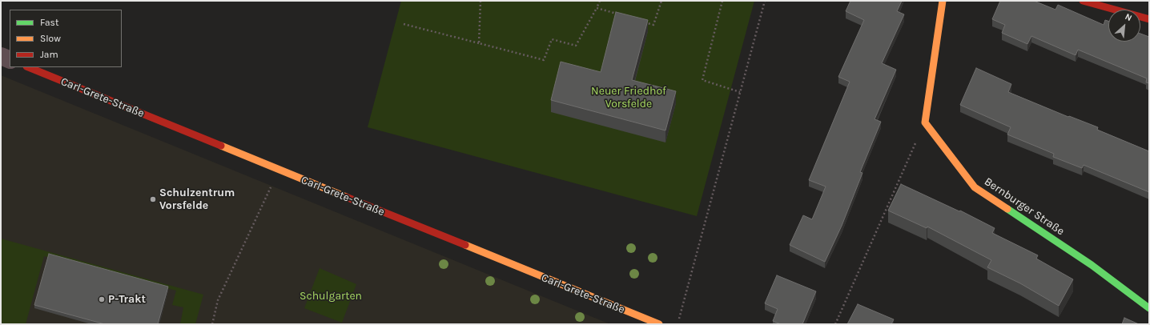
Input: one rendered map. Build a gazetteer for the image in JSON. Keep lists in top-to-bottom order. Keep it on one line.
{"streets":{"street":["Carl-Grete-Straße","Bernburger Straße"]},"parks":["Neuer Friedhof Vorsfelde","Schulgarten"],"places":["Schulzentrum Vorsfelde","P-Trakt"],"legend":["Fast","Slow","Jam"],"north":"top right"}
